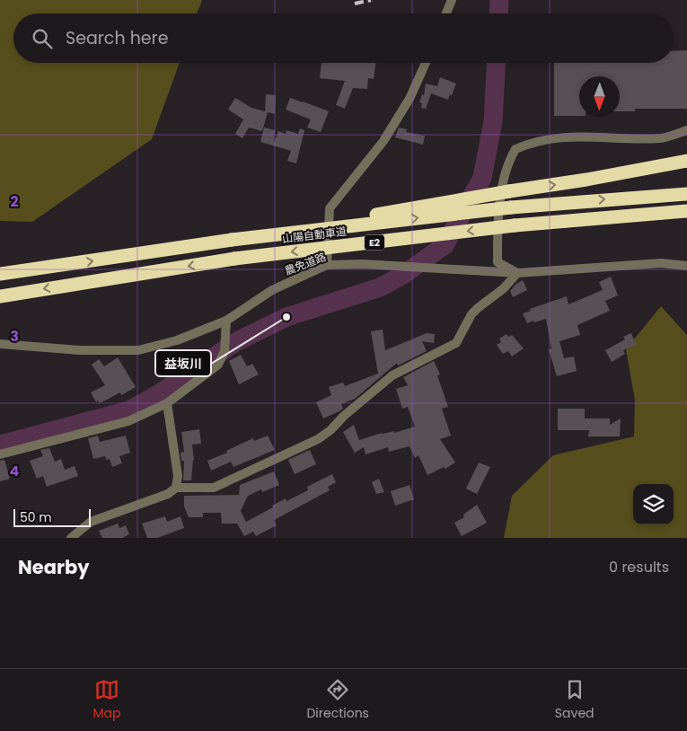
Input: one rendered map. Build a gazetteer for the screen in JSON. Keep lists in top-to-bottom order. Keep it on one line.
{"streets":{"highway":["山陽自動車道","E2"],"street":["農免道路"]},"places":["益坂川"],"scale_bar":"50 m","north":"bottom","page":{"search":"Search here","scale":"50 m","heading":["Nearby","0 results"],"nav":["Map","Directions","Saved"]},"grid":{"rows":["2","3","4"]}}
